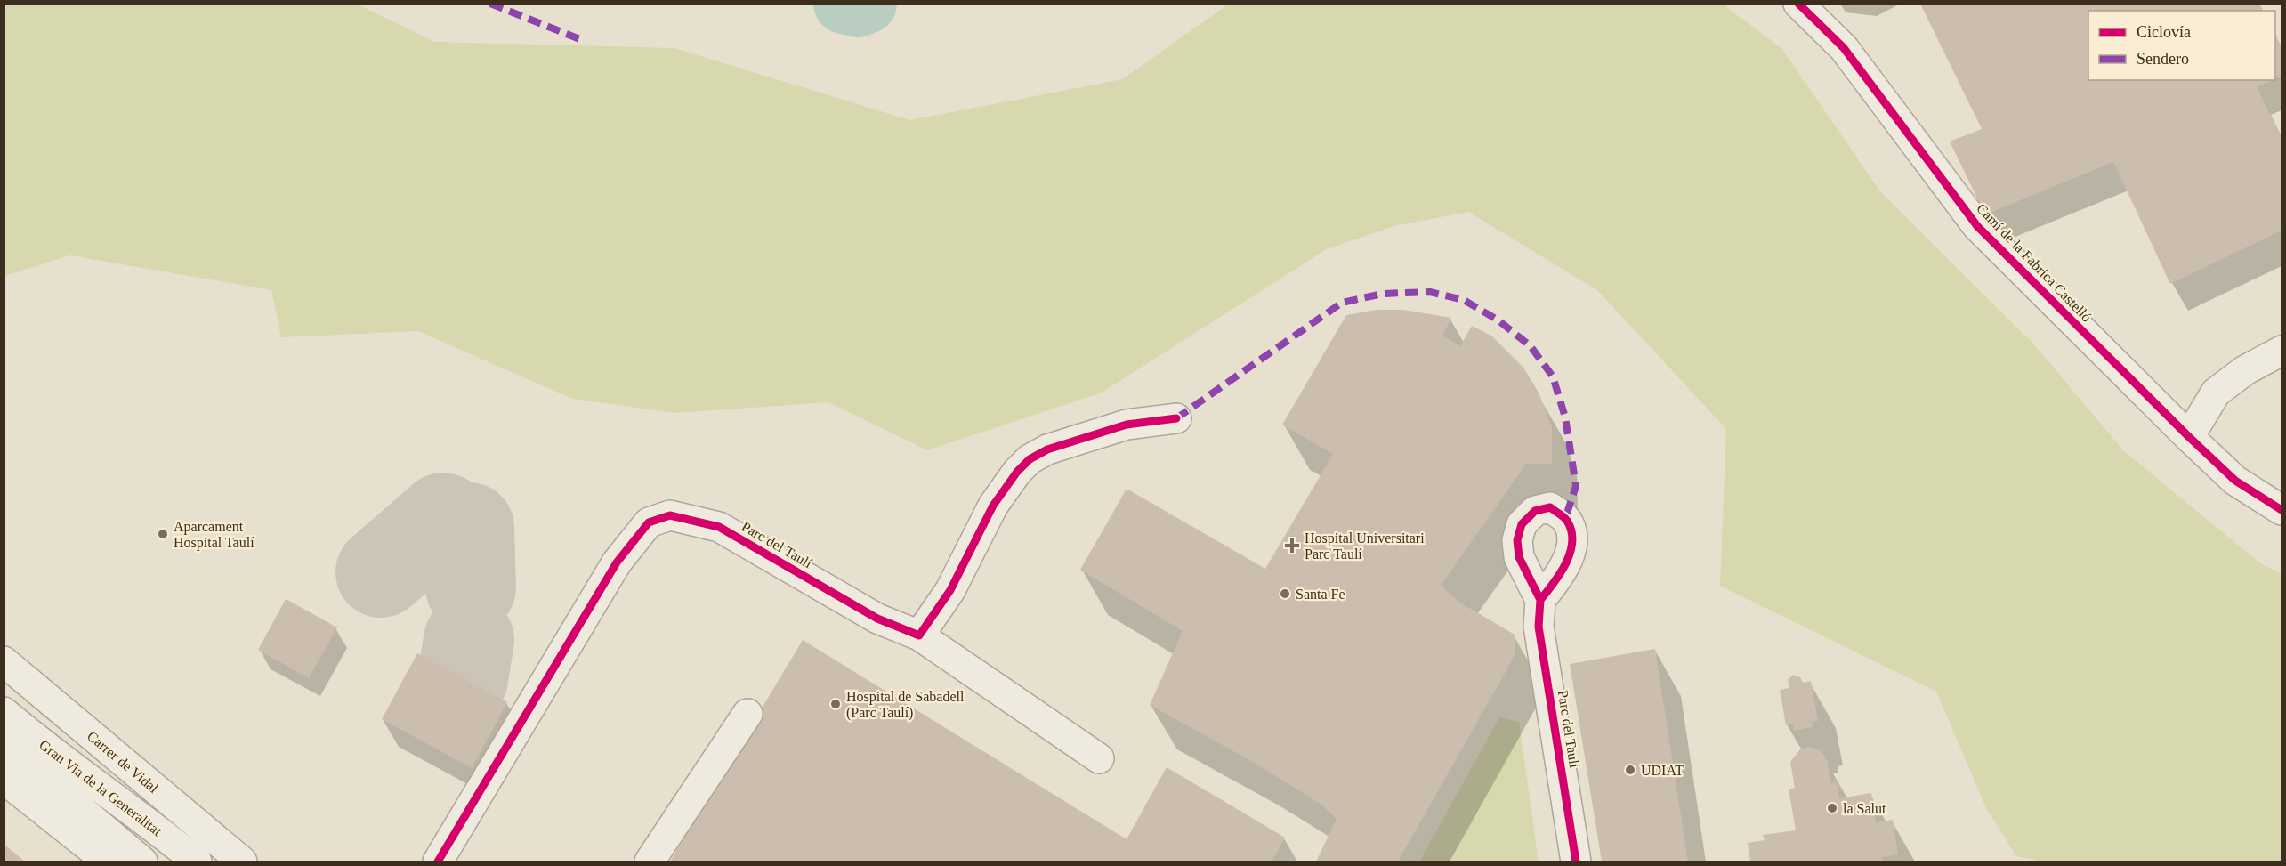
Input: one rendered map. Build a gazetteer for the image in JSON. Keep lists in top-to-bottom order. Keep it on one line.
{"streets":{"street":["Camí de la Fabrica Castelló","Parc del Taulí","Carrer de Vidal","Gran Via de la Generalitat"]},"places":{"other":["Aparcament Hospital Taulí","Santa Fe","Hospital de Sabadell (Parc Taulí)","UDIAT","la Salut"],"health":["Hospital Universitari Parc Taulí"]},"legend":["Ciclovía","Sendero"]}
